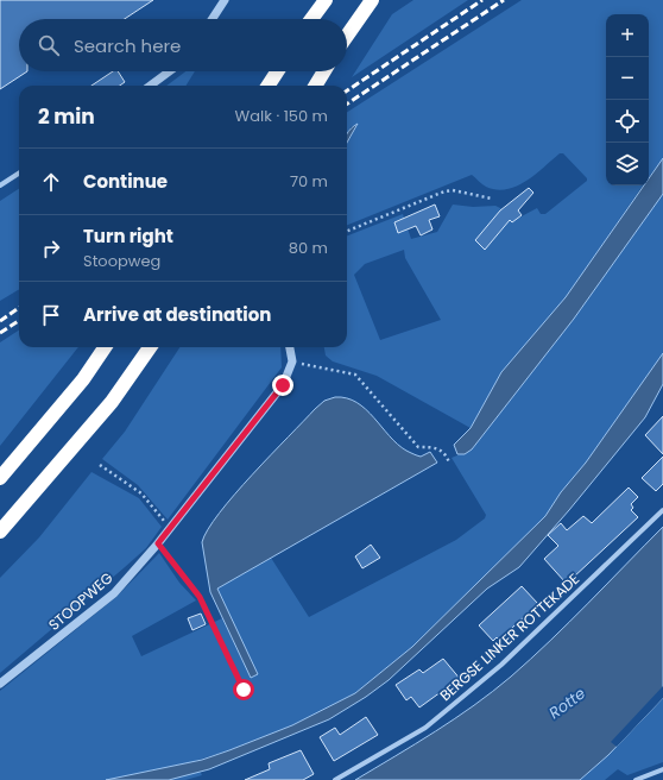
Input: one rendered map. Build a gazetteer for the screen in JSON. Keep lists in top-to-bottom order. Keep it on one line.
{"streets":{"street":["STOOPWEG","BERGSE LINKER ROTTEKADE"]},"water":["Rotte"],"page":{"map_buttons":["+","−"],"search":"Search here","heading":["2 min","Walk · 150 m"],"list":[["Continue","70 m"],["Turn right","Stoopweg","80 m"],"Arrive at destination"]}}
